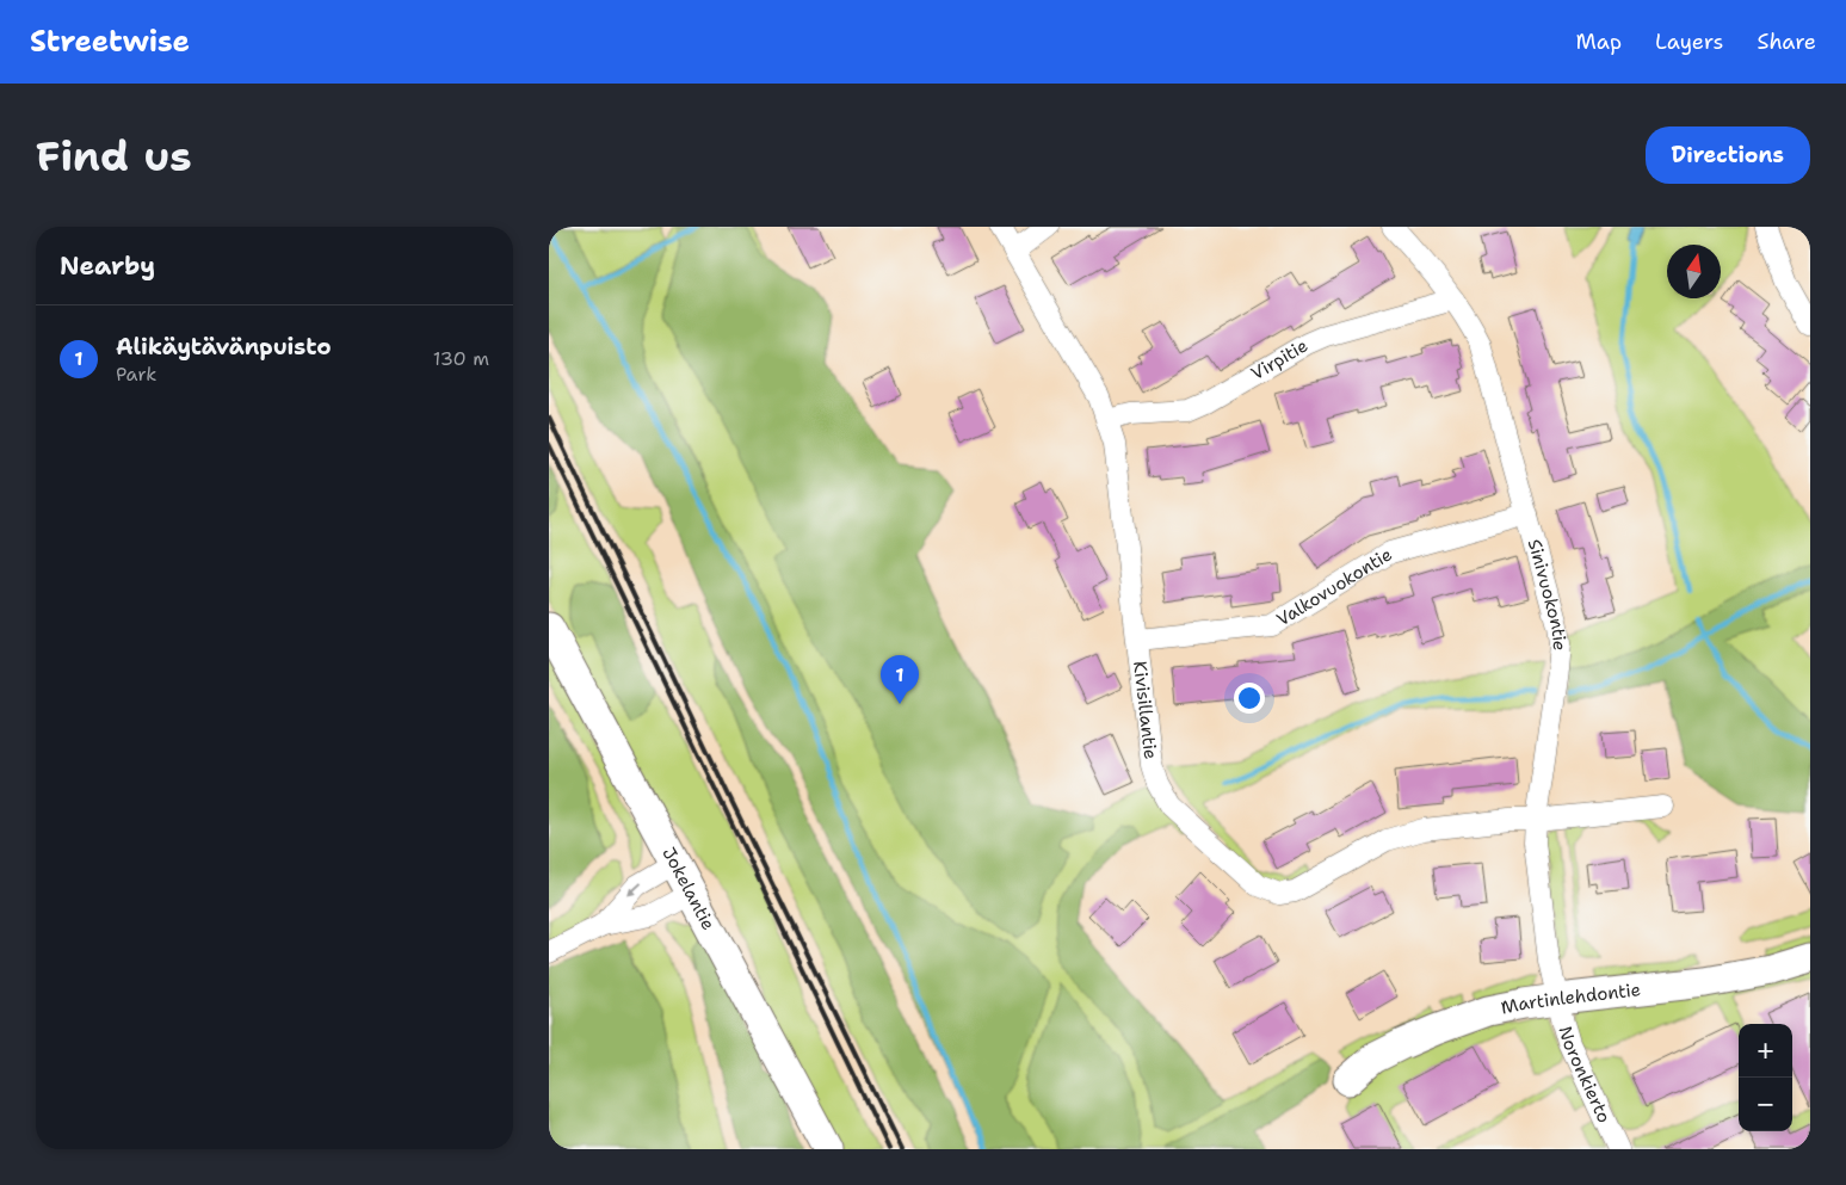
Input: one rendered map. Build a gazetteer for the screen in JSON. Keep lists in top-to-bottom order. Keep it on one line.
{"streets":{"main road":["Jokelantie","Martinlehdontie"],"street":["Virpitie","Valkovuokontie","Sinivuokontie","Kivisillantie","Noronkierto"]},"crossings":[["Virpitie","Sinivuokontie"],["Virpitie","Kivisillantie"],["Valkovuokontie","Sinivuokontie"],["Valkovuokontie","Kivisillantie"],["Sinivuokontie","Kivisillantie"],["Sinivuokontie","Martinlehdontie"],["Sinivuokontie","Noronkierto"],["Martinlehdontie","Noronkierto"]],"north":"top","page":{"header":"Streetwise","nav":["Map","Layers","Share"],"buttons":"Directions","title":"Find us","heading":"Nearby","list":[{"mark":"1","name":"Alikäytävänpuisto","note":"Park","value":"130 m"}],"pins":"1","map_buttons":["+","−"]}}
